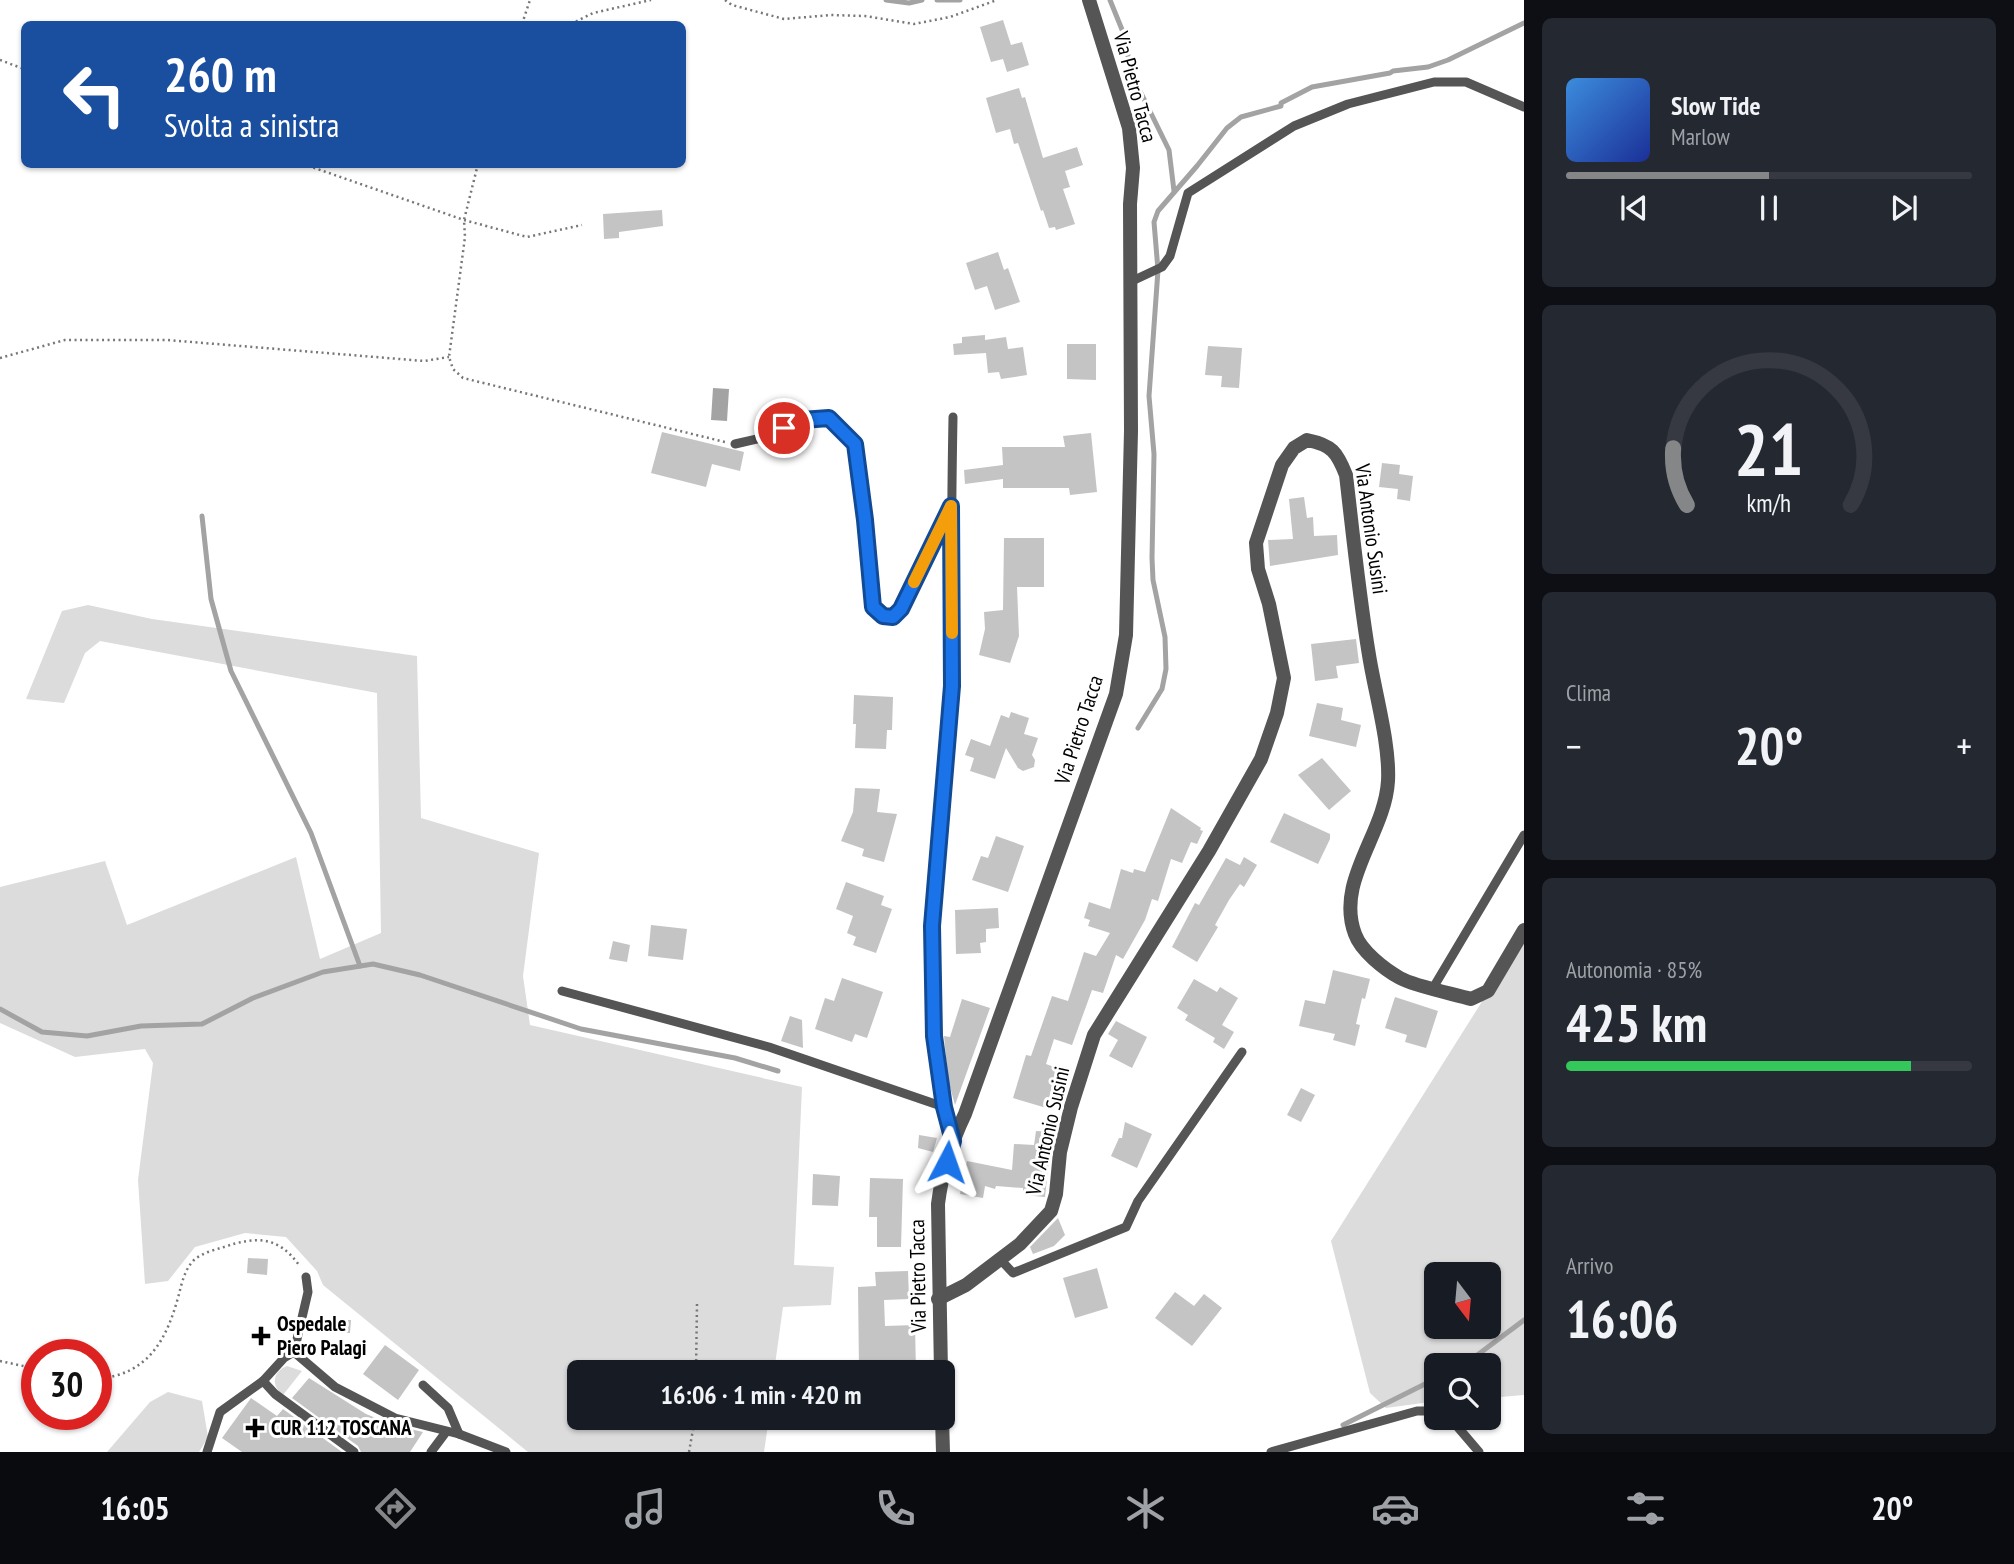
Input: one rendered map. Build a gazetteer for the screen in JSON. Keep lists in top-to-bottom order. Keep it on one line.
{"streets":{"street":["Via Pietro Tacca","Via Antonio Susini"]},"crossings":[["Via Pietro Tacca","Via Antonio Susini"]],"places":{"health":["Ospedale Piero Palagi","CUR 112 TOSCANA"]},"north":"bottom","page":{"turn":["260 m","Svolta a sinistra"],"song":["Slow Tide","Marlow"],"tile":["Clima",["Autonomia · 85%","425 km"],["Arrivo","16:06"]],"heat":["−","20°","+"],"limit":"30","trip":"16:06 · 1 min · 420 m","tabs":["16:05","20°"],"gauge":["21","km/h"]}}
